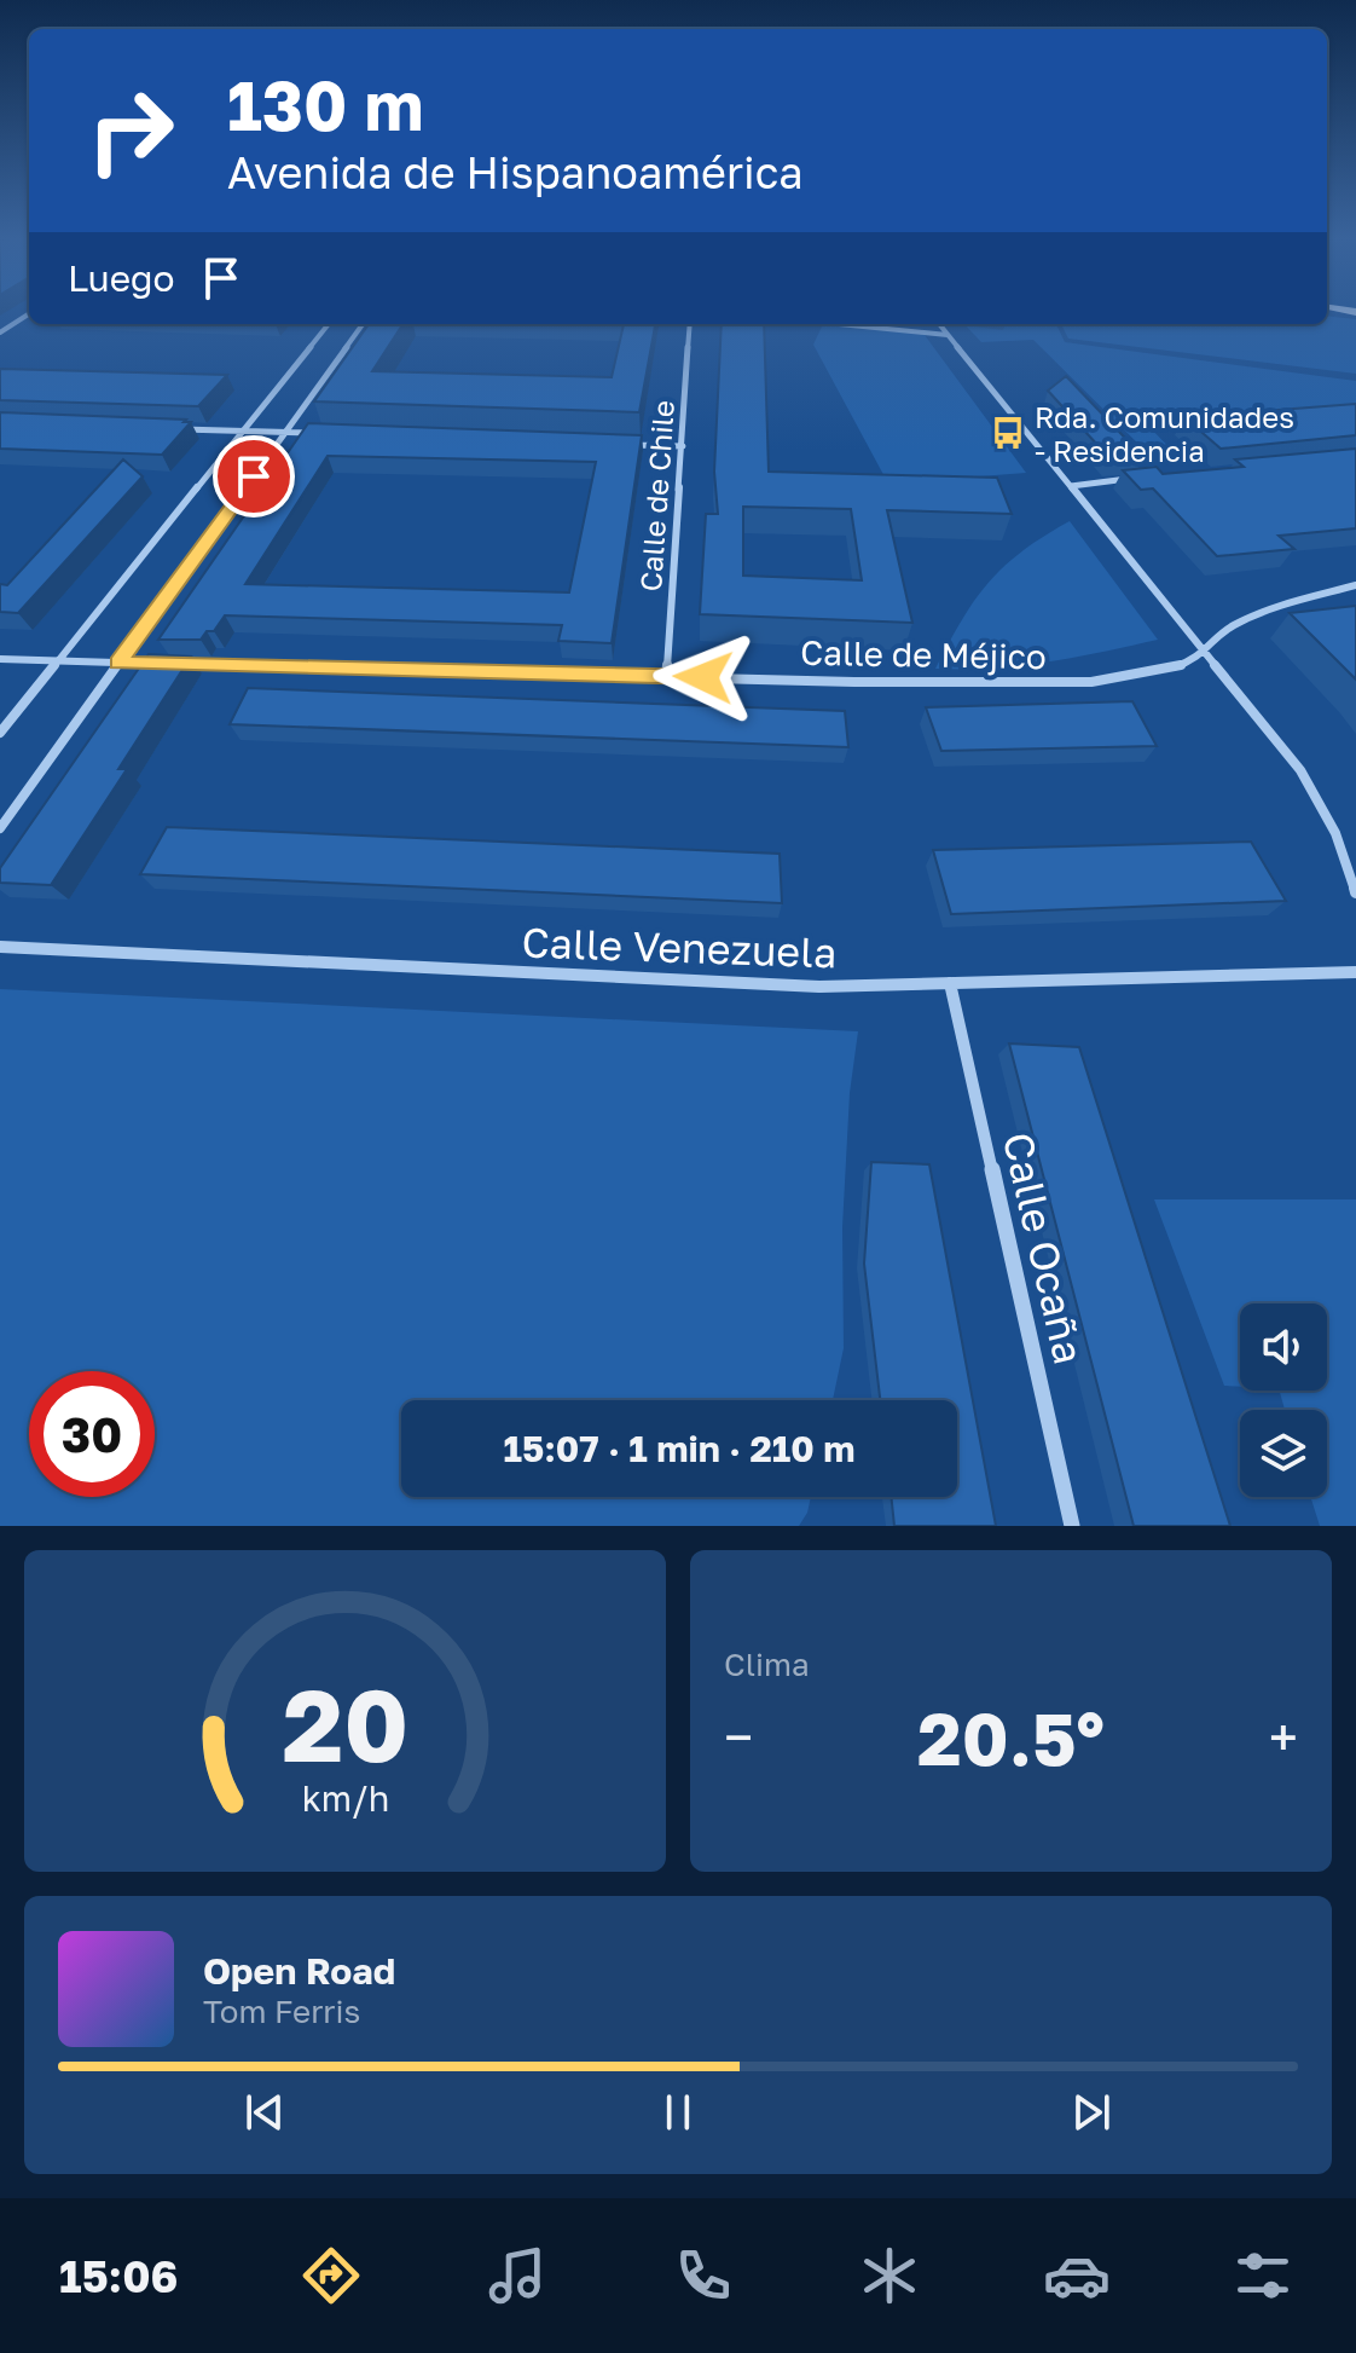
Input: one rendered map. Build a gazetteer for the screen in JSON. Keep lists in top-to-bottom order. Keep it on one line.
{"streets":{"street":["Calle de Chile","Calle de Méjico","Calle Venezuela","Calle Ocaña"]},"crossings":[["Calle de Chile","Calle de Méjico"],["Calle Venezuela","Calle Ocaña"]],"places":{"bus stop":["Rda. Comunidades - Residencia"]},"page":{"turn":["130 m","Avenida de Hispanoamérica"],"then":"Luego","limit":"30","trip":"15:07 · 1 min · 210 m","tile":"Clima","heat":["−","20.5°","+"],"song":["Open Road","Tom Ferris"],"tabs":"15:06","gauge":["20","km/h"]}}
